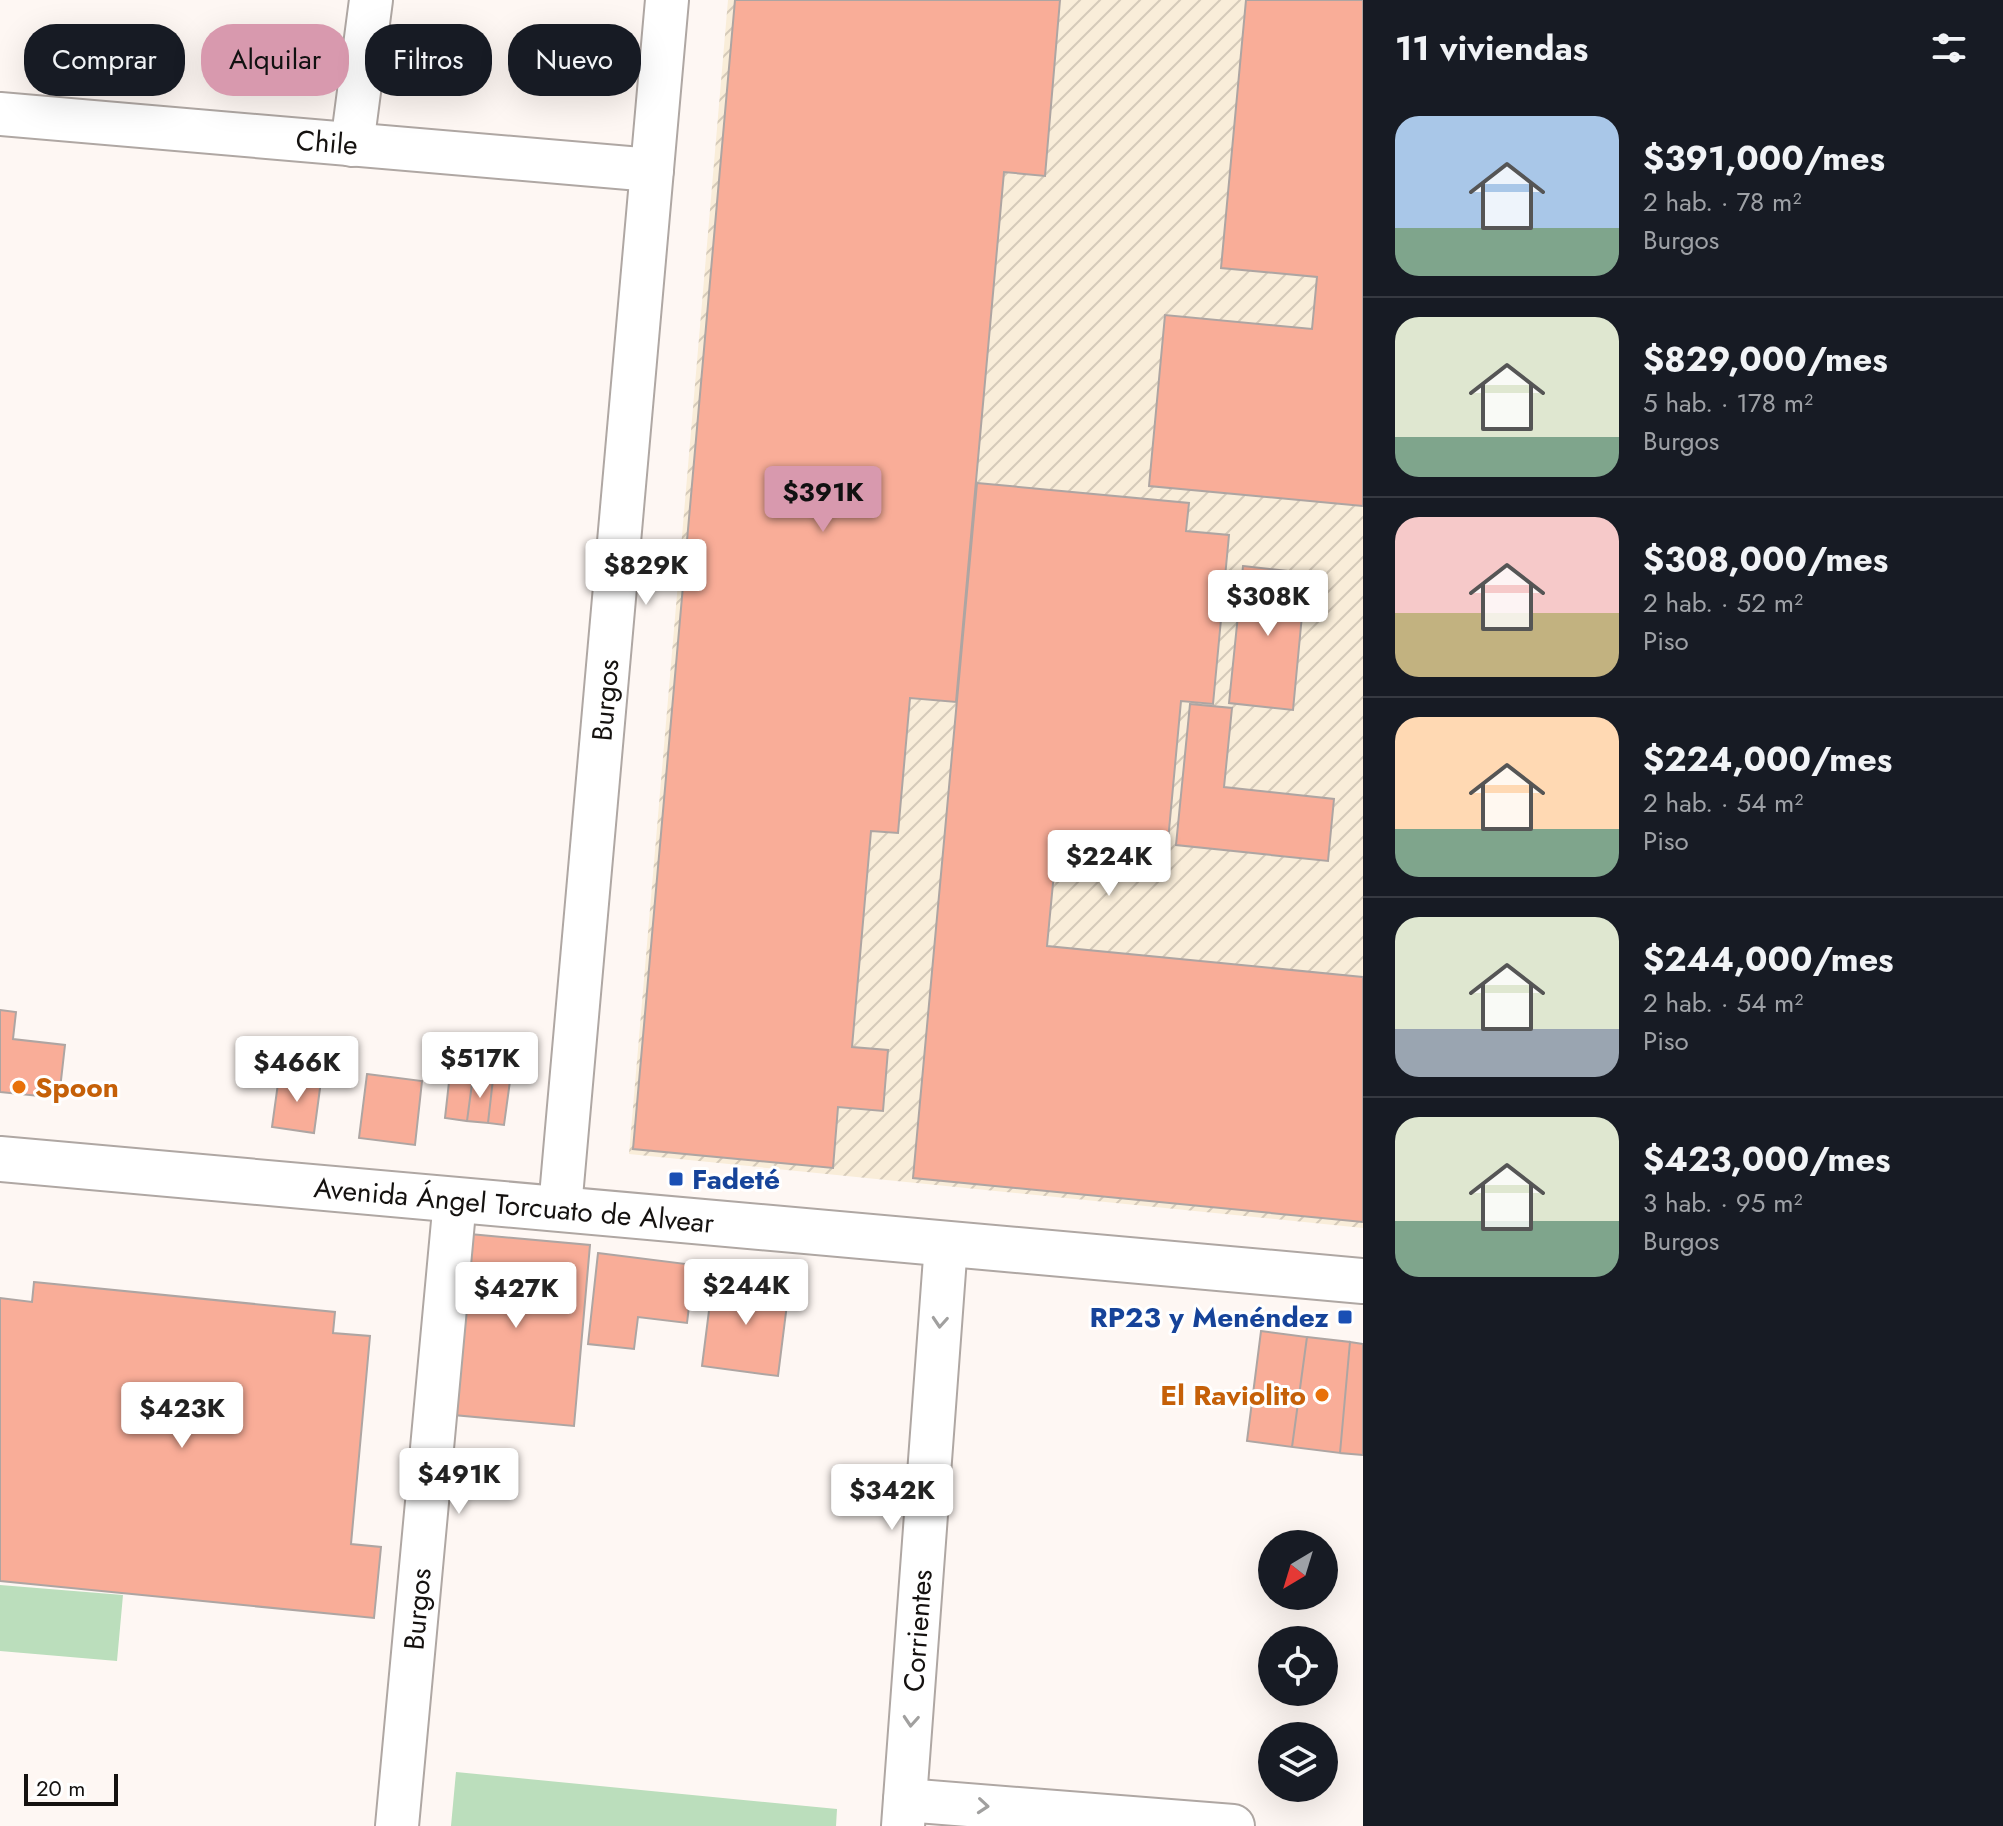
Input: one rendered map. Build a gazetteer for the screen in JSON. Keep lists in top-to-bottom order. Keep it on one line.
{"streets":{"main road":["Avenida Ángel Torcuato de Alvear"],"street":["Chile","Burgos","Corrientes"]},"crossings":[["Chile","Burgos"],["Burgos","Avenida Ángel Torcuato de Alvear"],["Avenida Ángel Torcuato de Alvear","Corrientes"]],"one_way":["Corrientes"],"places":{"other":["Spoon","El Raviolito"],"transit":["Fadeté","RP23 y Menéndez"]},"scale_bar":"20 m","north":"bottom left","page":{"heading":"11 viviendas","chip":["Comprar","Alquilar","Filtros","Nuevo"],"list":[{"name":"$391,000/mes","note":"2 hab. · 78 m² · Burgos"},{"name":"$829,000/mes","note":"5 hab. · 178 m² · Burgos"},{"name":"$308,000/mes","note":"2 hab. · 52 m² · Piso"},{"name":"$224,000/mes","note":"2 hab. · 54 m² · Piso"},{"name":"$244,000/mes","note":"2 hab. · 54 m² · Piso"},{"name":"$423,000/mes","note":"3 hab. · 95 m² · Burgos"}],"price":["$391K","$829K","$308K","$224K","$517K","$466K","$244K","$427K","$423K","$491K","$342K"],"scale":"20 m"}}
